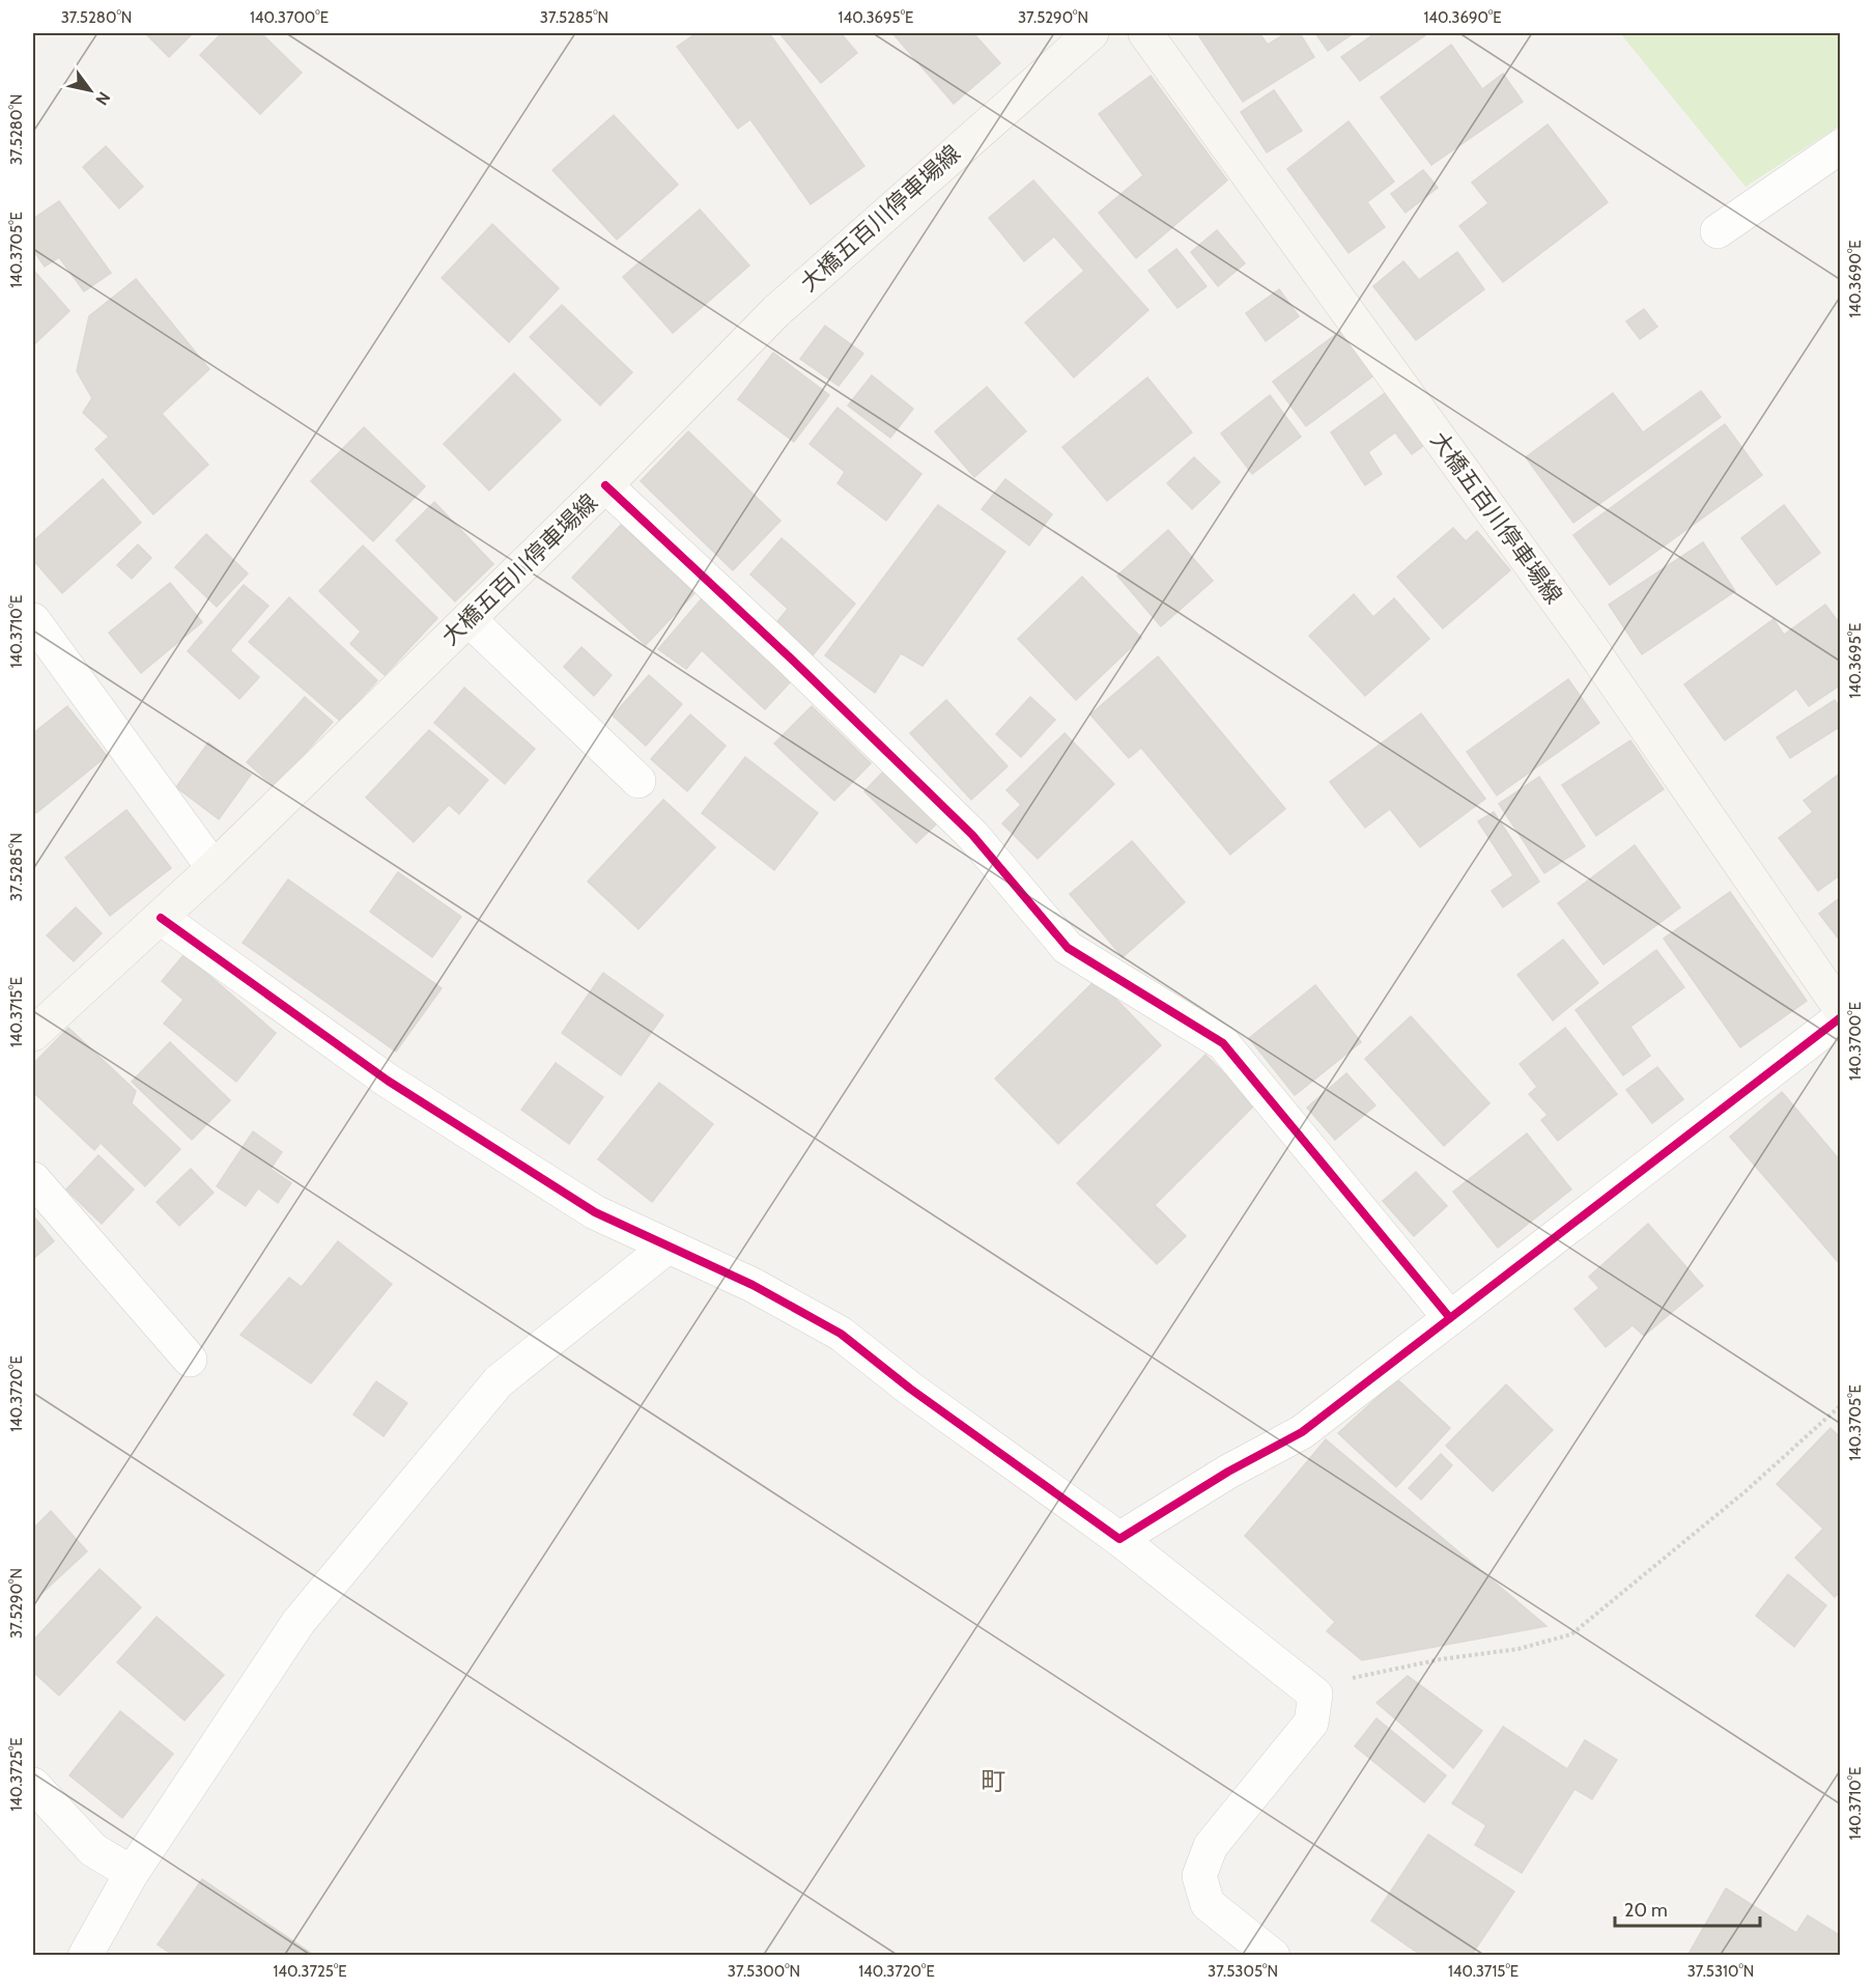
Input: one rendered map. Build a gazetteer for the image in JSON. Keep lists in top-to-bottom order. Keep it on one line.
{"streets":{"main road":["大橋五百川停車場線"]},"districts":["町"],"scale_bar":"20 m","north":"bottom right","coordinates":["37.5280°N","140.3700°E","37.5285°N","140.3695°E","37.5290°N","140.3690°E","140.3705°E","140.3710°E","140.3715°E","140.3720°E","140.3725°E","37.5300°N","37.5305°N","37.5310°N"]}
